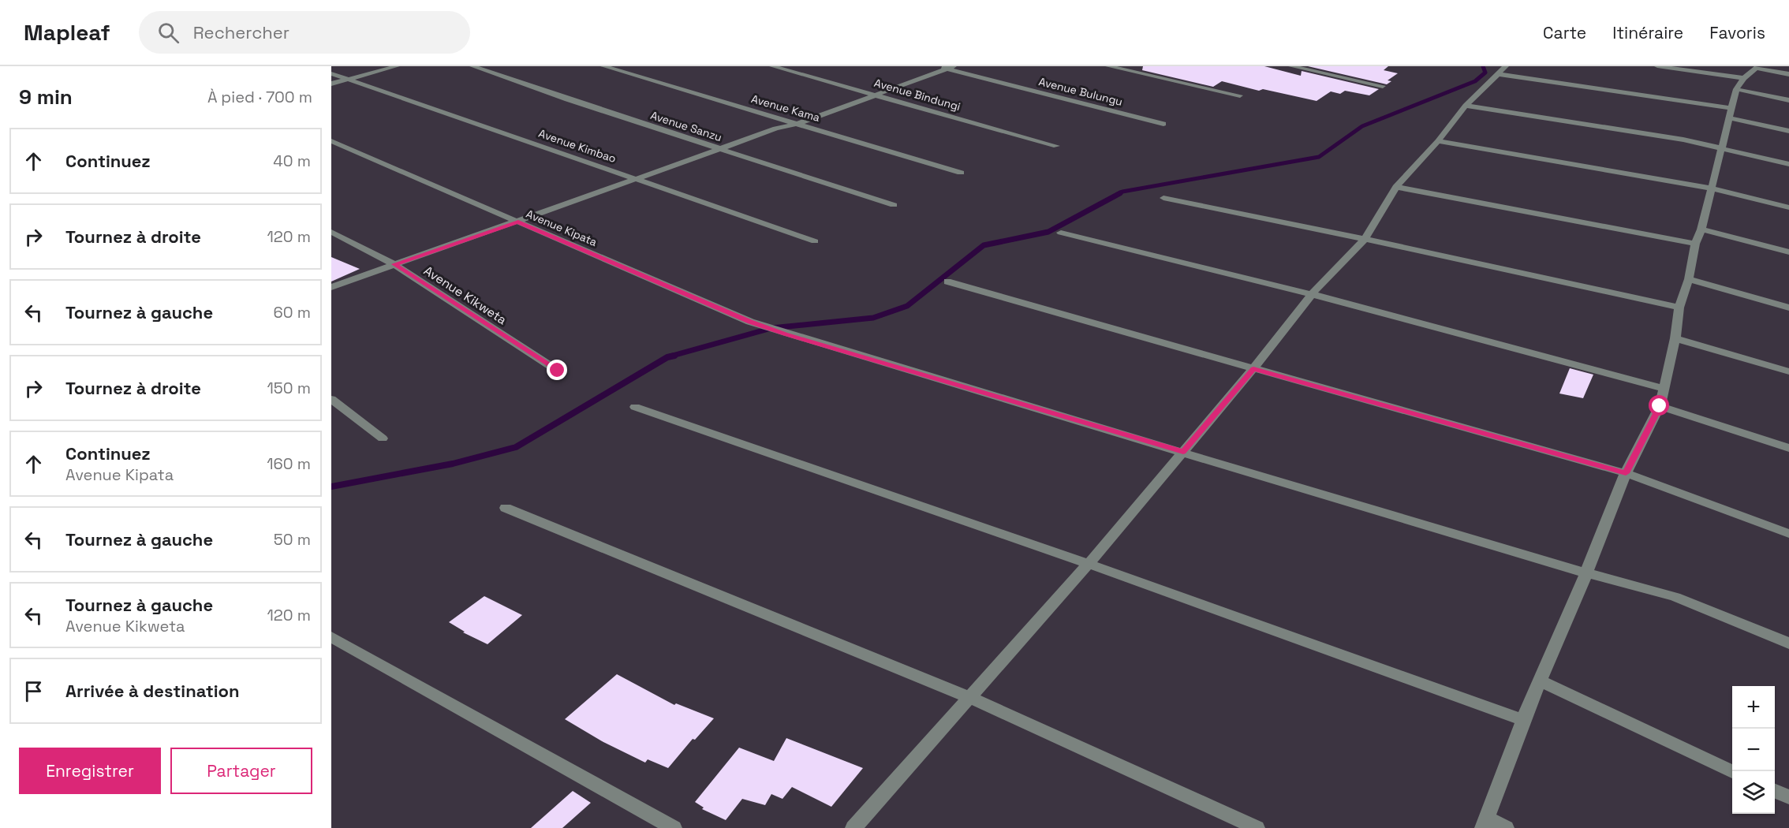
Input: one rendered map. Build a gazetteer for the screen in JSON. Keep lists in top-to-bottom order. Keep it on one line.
{"streets":{"street":["Avenue Bulungu","Avenue Bindungi","Avenue Kama","Avenue Sanzu","Avenue Kimbao","Avenue Kipata","Avenue Kikweta"]},"page":{"header":"Mapleaf","search":"Rechercher","nav":["Carte","Itinéraire","Favoris"],"heading":["9 min","À pied · 700 m"],"list":[["Continuez","40 m"],["Tournez à droite","120 m"],["Tournez à gauche","60 m"],["Tournez à droite","150 m"],["Continuez","Avenue Kipata","160 m"],["Tournez à gauche","50 m"],["Tournez à gauche","Avenue Kikweta","120 m"],"Arrivée à destination"],"map_buttons":["+","−"],"buttons":["Enregistrer","Partager"]}}
